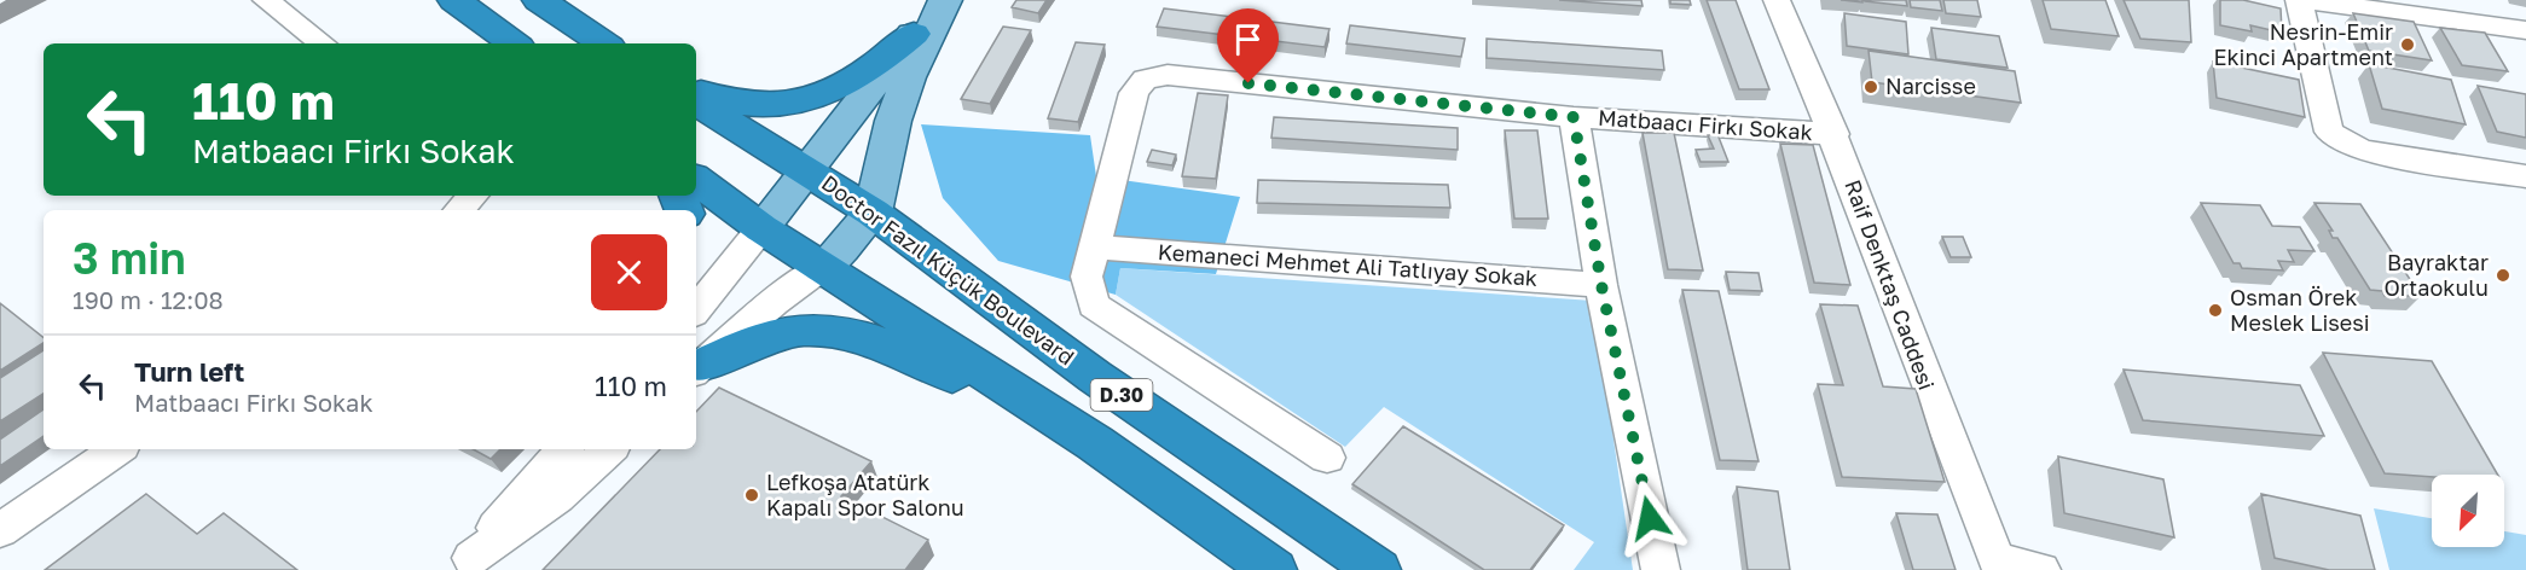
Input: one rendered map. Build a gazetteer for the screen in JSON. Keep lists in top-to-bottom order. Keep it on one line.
{"streets":{"highway":["Doctor Fazıl Küçük Boulevard","D.30"],"street":["Matbaacı Firkı Sokak","Kemaneci Mehmet Ali Tatlıyay Sokak","Raif Denktaş Caddesi"]},"crossings":[["Matbaacı Firkı Sokak","Kemaneci Mehmet Ali Tatlıyay Sokak"],["Matbaacı Firkı Sokak","Raif Denktaş Caddesi"]],"places":["Nesrin-Emir Ekinci Apartment","Narcisse","Bayraktar Ortaokulu","Osman Örek Meslek Lisesi","Lefkoşa Atatürk Kapalı Spor Salonu"],"north":"bottom left","page":{"turn":["110 m","Matbaacı Firkı Sokak"],"heading":["3 min","190 m · 12:08"],"list":[{"name":"Turn left","note":"Matbaacı Firkı Sokak","value":"110 m"}]}}
